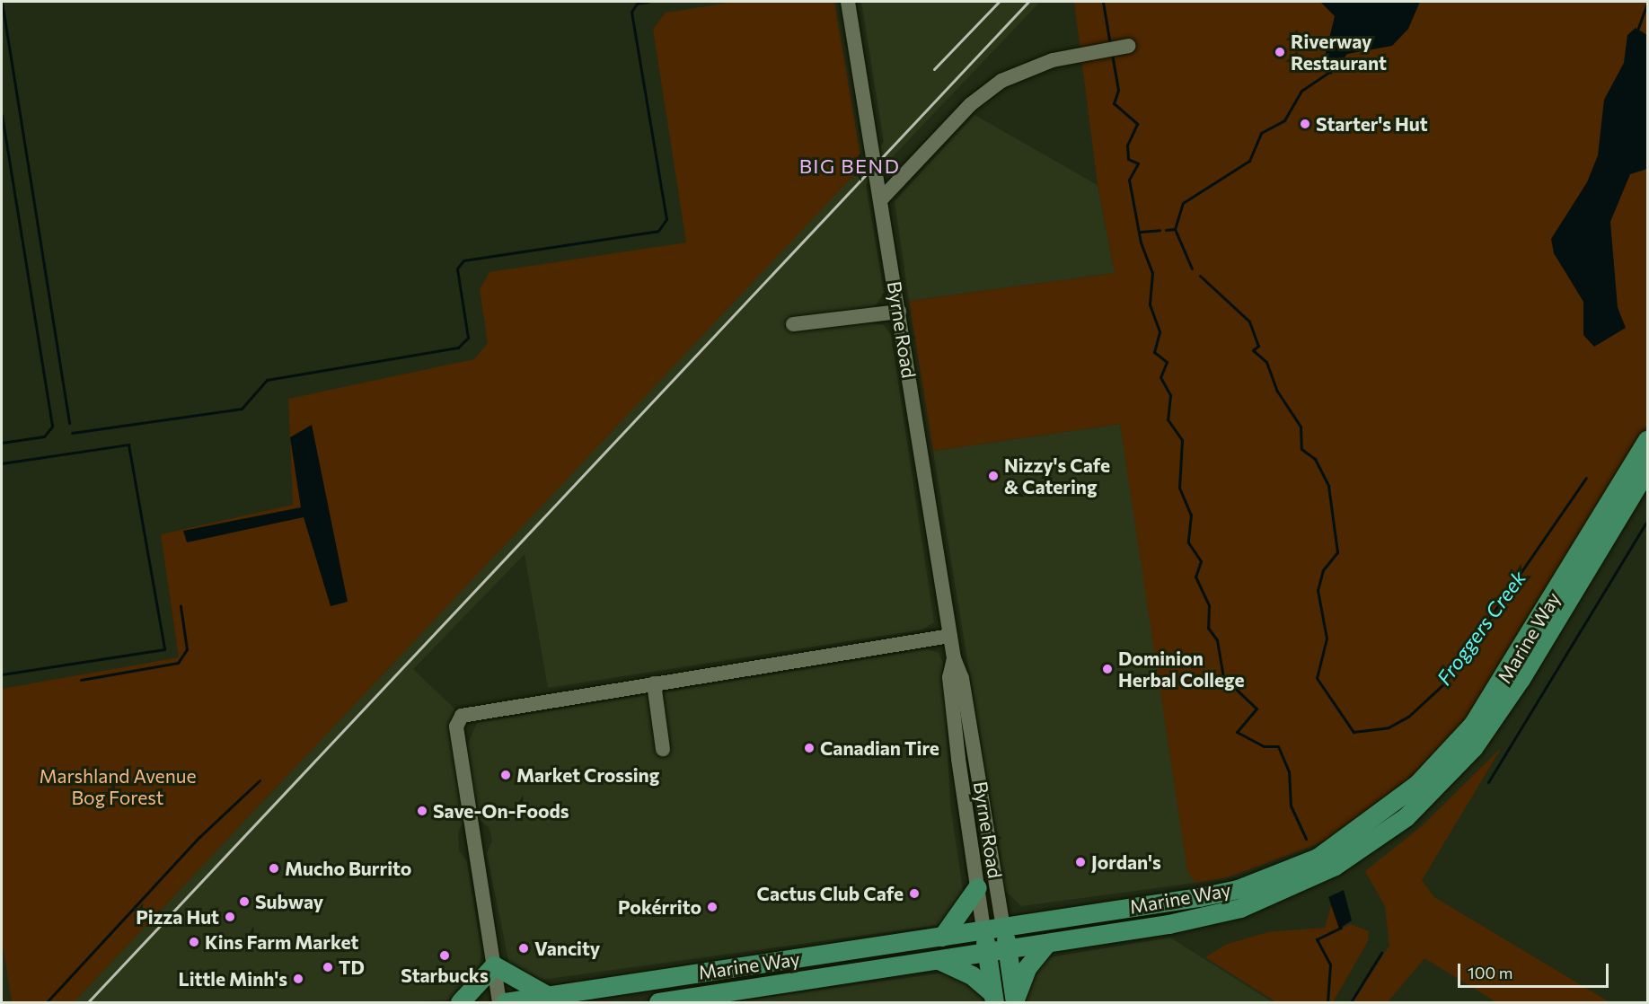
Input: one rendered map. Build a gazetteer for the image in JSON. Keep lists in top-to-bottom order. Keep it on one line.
{"streets":{"main road":["Byrne Road","Marine Way"]},"crossings":[["Byrne Road","Marine Way"]],"districts":["BIG BEND"],"water":["Froggers Creek"],"parks":["Marshland Avenue Bog Forest"],"places":["Riverway Restaurant","Starter's Hut","Nizzy's Cafe & Catering","Dominion Herbal College","Canadian Tire","Market Crossing","Save-On-Foods","Jordan's","Mucho Burrito","Cactus Club Cafe","Subway","Pokérrito","Pizza Hut","Kins Farm Market","Vancity","Starbucks","TD","Little Minh's"],"scale_bar":"100 m"}
